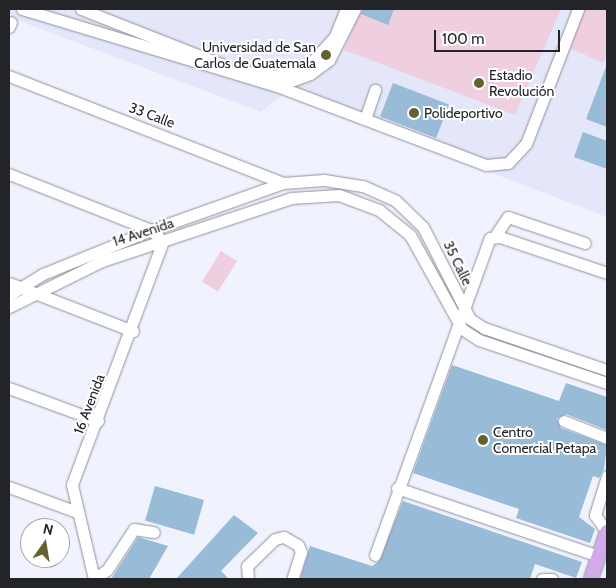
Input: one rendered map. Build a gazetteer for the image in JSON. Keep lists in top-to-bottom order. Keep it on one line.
{"streets":{"street":["33 Calle","14 Avenida","35 Calle","16 Avenida"]},"crossings":[["33 Calle","14 Avenida"],["33 Calle","35 Calle"],["14 Avenida","35 Calle"],["14 Avenida","16 Avenida"]],"places":["Universidad de San Carlos de Guatemala","Estadio Revolución","Polideportivo","Centro Comercial Petapa"],"scale_bar":"100 m","north":"top"}
